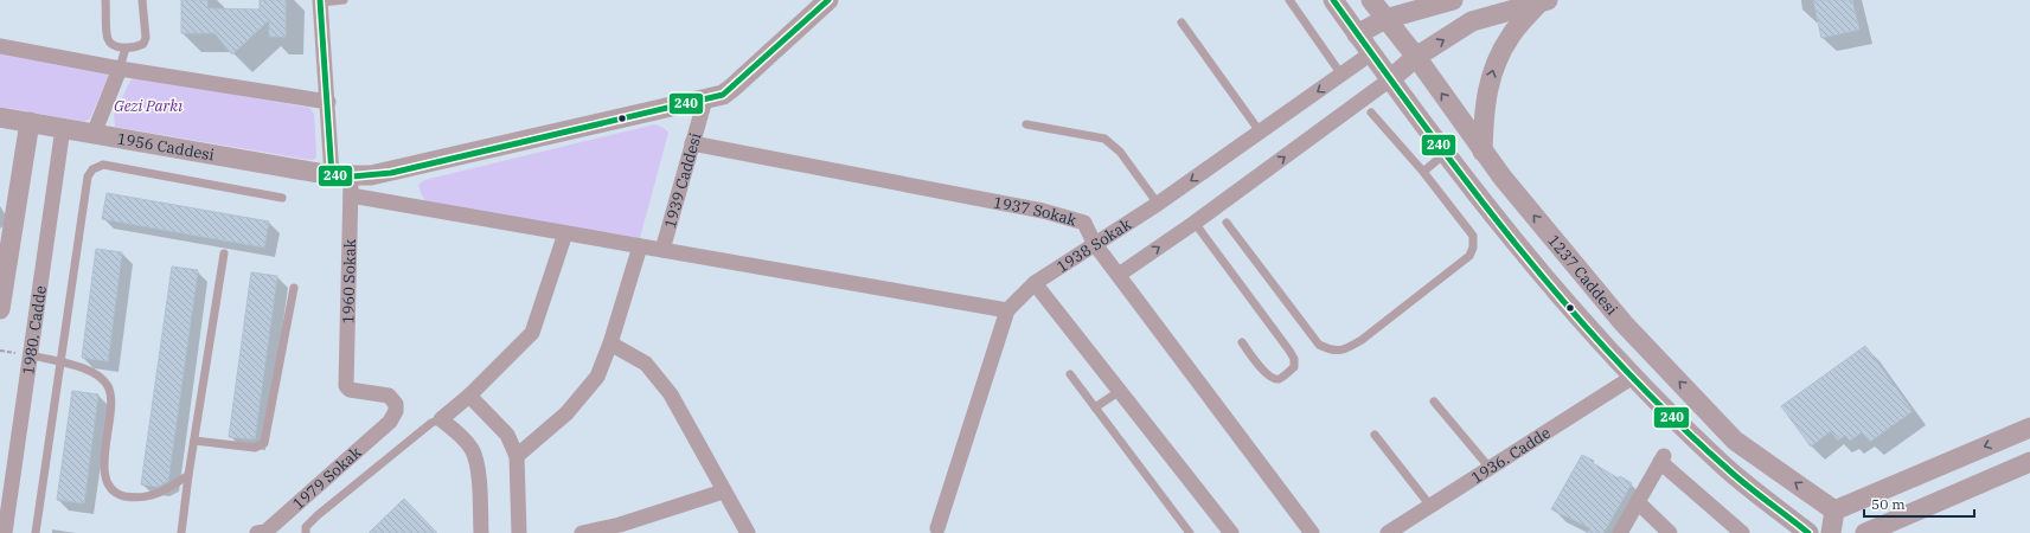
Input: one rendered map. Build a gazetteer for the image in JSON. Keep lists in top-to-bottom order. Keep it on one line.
{"streets":{"street":["1956 Caddesi","1939 Caddesi","1937 Sokak","1938 Sokak","1237 Caddesi","1960 Sokak","1980. Cadde","1936. Cadde","1979 Sokak"]},"crossings":[["1956 Caddesi","1939 Caddesi"],["1956 Caddesi","1960 Sokak"],["1956 Caddesi","1980. Cadde"],["1939 Caddesi","1937 Sokak"],["1937 Sokak","1938 Sokak"],["1938 Sokak","1237 Caddesi"],["1237 Caddesi","1936. Cadde"],["1960 Sokak","1979 Sokak"]],"parks":["Gezi Parkı"],"lines":["transit line 240"],"scale_bar":"50 m"}
